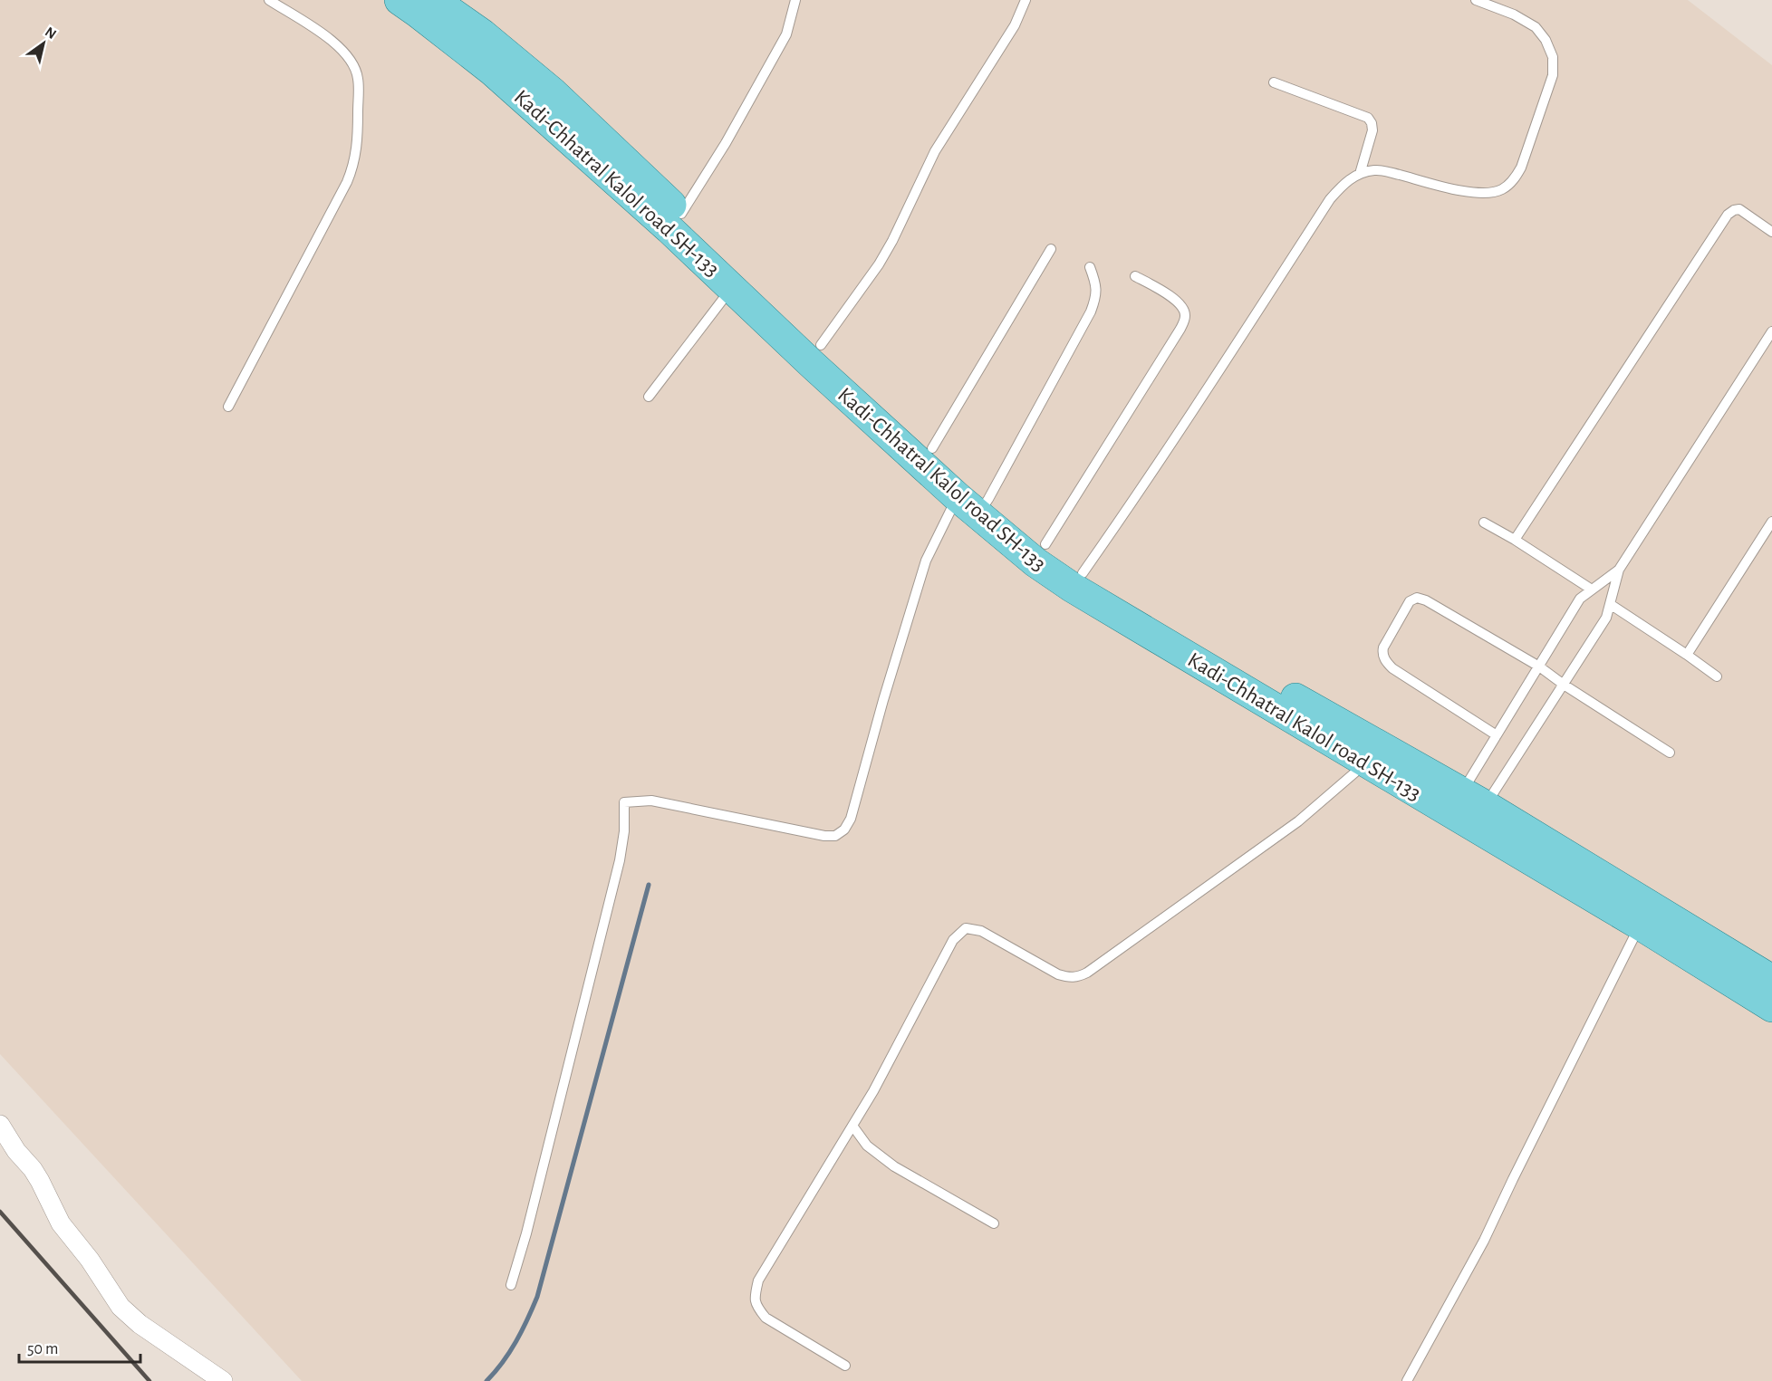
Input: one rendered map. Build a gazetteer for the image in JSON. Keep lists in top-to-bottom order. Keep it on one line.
{"streets":{"main road":["Kadi-Chhatral Kalol road SH-133"]},"scale_bar":"50 m","north":"top right"}
